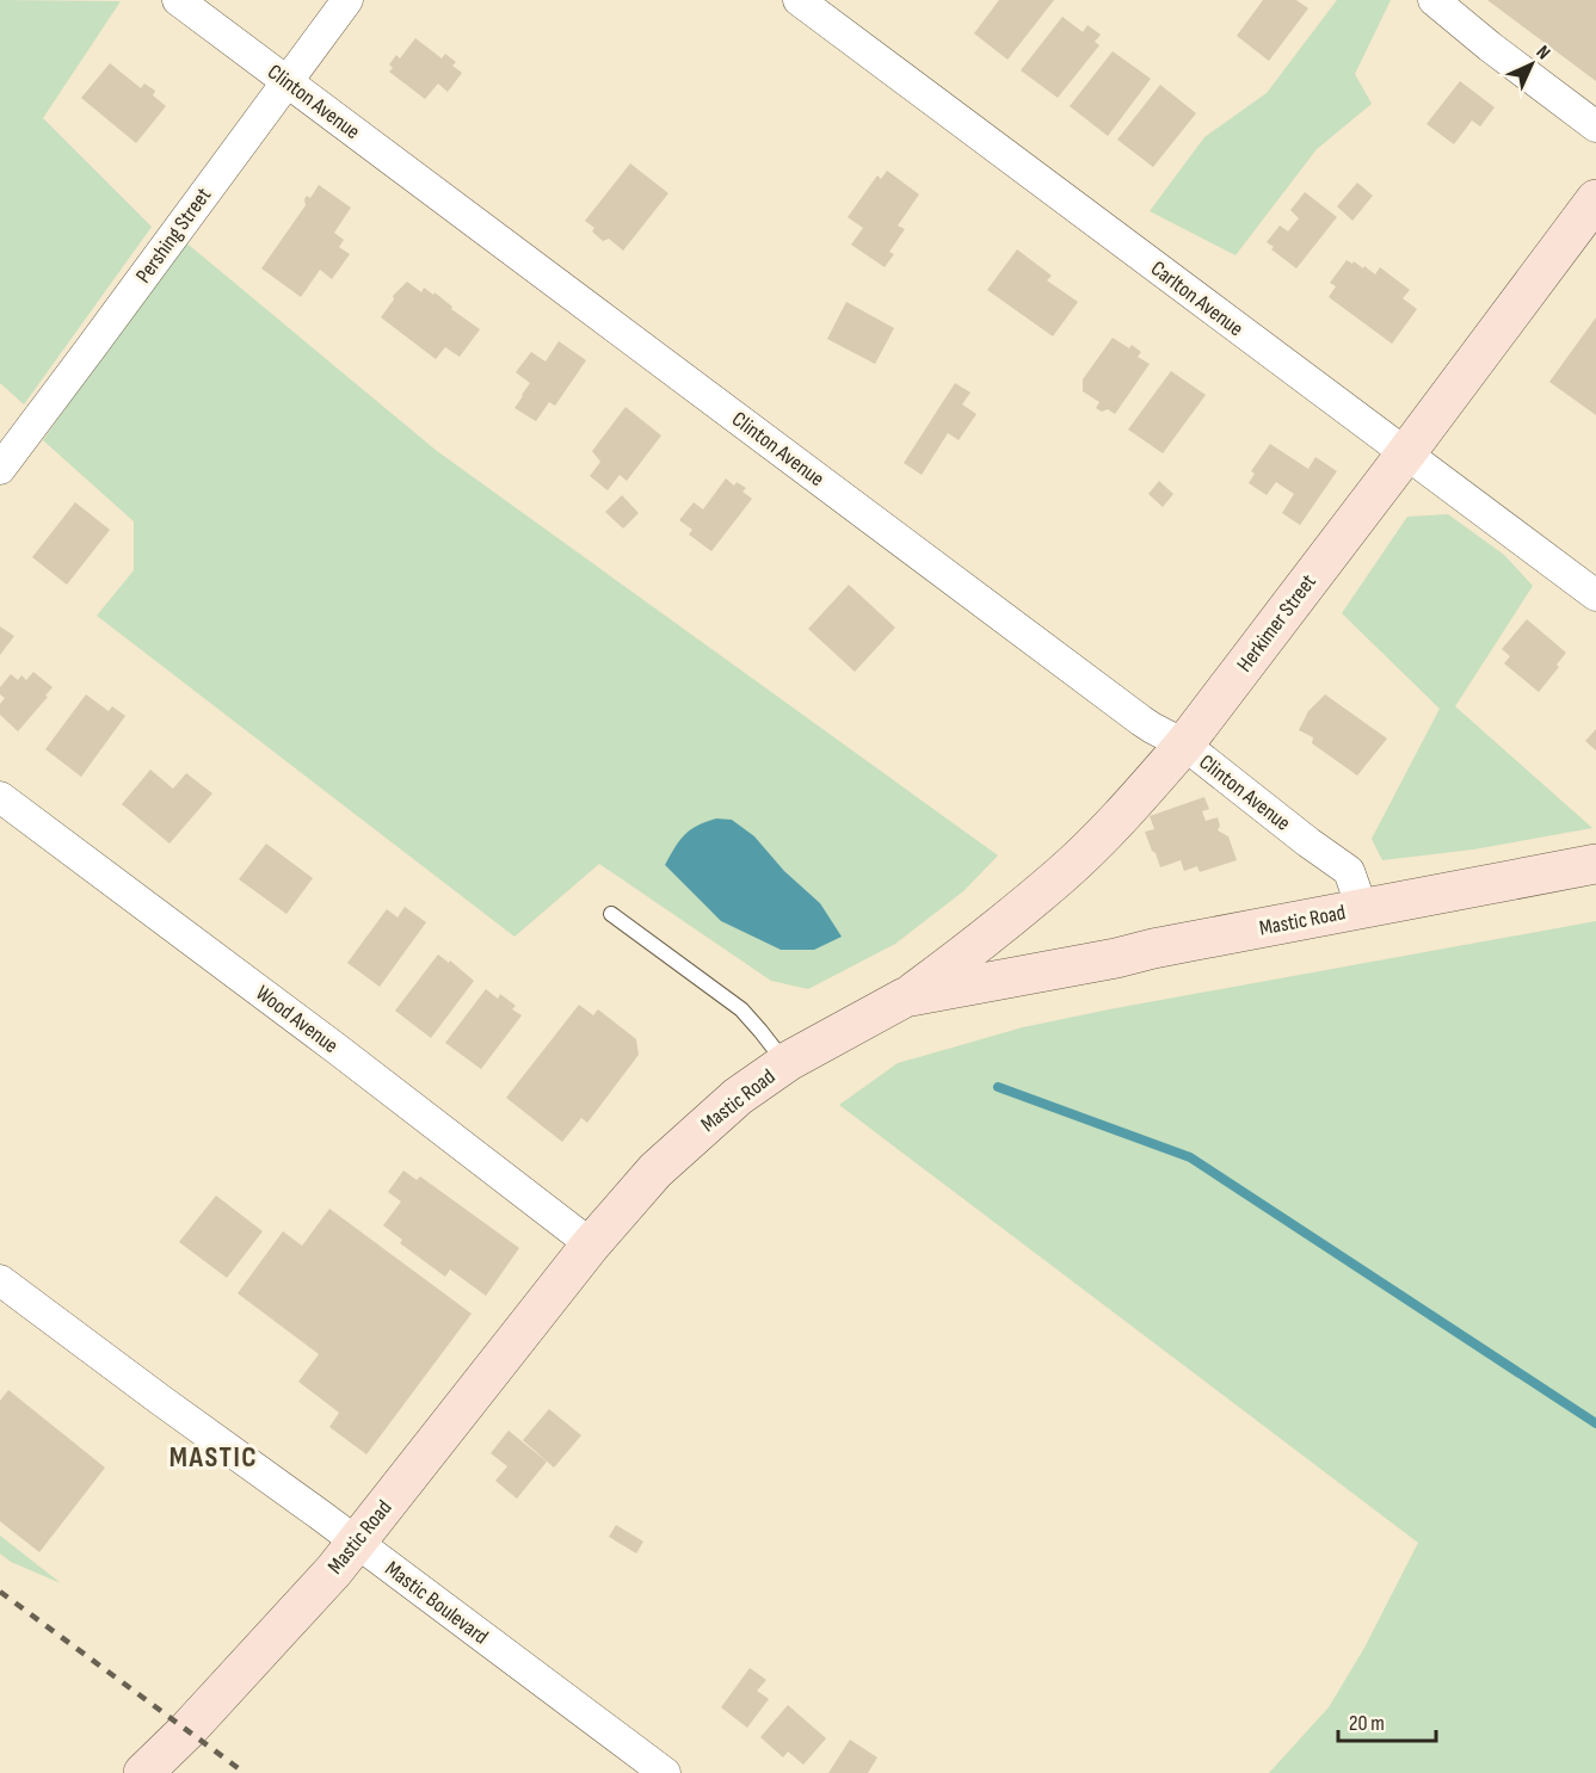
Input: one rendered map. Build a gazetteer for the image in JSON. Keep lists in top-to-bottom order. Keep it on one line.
{"streets":{"main road":["Herkimer Street","Mastic Road"],"street":["Clinton Avenue","Pershing Street","Carlton Avenue","Wood Avenue","Mastic Boulevard"]},"crossings":[["Clinton Avenue","Pershing Street"],["Clinton Avenue","Herkimer Street"],["Clinton Avenue","Mastic Road"],["Carlton Avenue","Herkimer Street"],["Herkimer Street","Mastic Road"],["Mastic Road","Wood Avenue"],["Mastic Road","Mastic Boulevard"]],"districts":["MASTIC"],"scale_bar":"20 m","north":"top right"}
